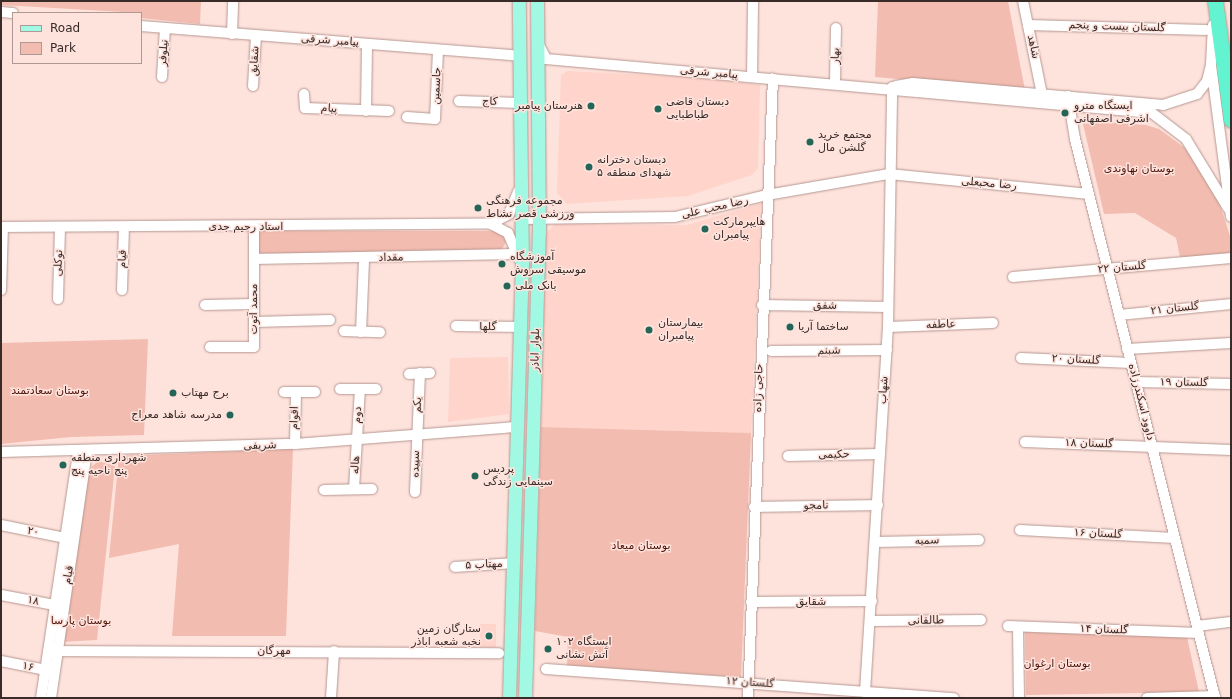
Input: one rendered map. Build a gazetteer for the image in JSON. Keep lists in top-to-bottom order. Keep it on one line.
{"streets":{"main road":["بلوار اباذر"],"street":["گلستان بیست و پنجم","پیامبر شرقی","شاهد","نیلوفر","بهار","شقایق","جاسمین","کاج","پیام","رضا محبعلی","رضا محب علی","استاد رحیم جدی","مقداد","قیام","توکلی","گلستان ۲۲","شفق","محمد آتوت","گلستان ۲۱","عاطفه","گلها","شبنم","گلستان ۲۰","گلستان ۱۹","حاجی زاده","شهاب","داوود اسکندرزاده","یکم","دوم","اقوام","گلستان ۱۸","شریفی","حکیمی","سپیده","هاله","نامجو","۲۰","گلستان ۱۶","سمیه","مهتاب ۵","۱۸","طالقانی","گلستان ۱۴","مهرگان","۱۶","گلستان ۱۲"]},"crossings":[["گلستان بیست و پنجم","شاهد"],["پیامبر شرقی","شاهد"],["پیامبر شرقی","نیلوفر"],["پیامبر شرقی","بهار"],["پیامبر شرقی","شقایق"],["پیامبر شرقی","جاسمین"],["پیامبر شرقی","بلوار اباذر"],["پیامبر شرقی","حاجی زاده"],["پیامبر شرقی","شهاب"],["پیامبر شرقی","داوود اسکندرزاده"],["شقایق","حاجی زاده"],["شقایق","شهاب"],["کاج","بلوار اباذر"],["رضا محبعلی","رضا محب علی"],["رضا محبعلی","شهاب"],["رضا محبعلی","داوود اسکندرزاده"],["رضا محب علی","بلوار اباذر"],["رضا محب علی","حاجی زاده"],["رضا محب علی","شهاب"],["استاد رحیم جدی","قیام"],["استاد رحیم جدی","توکلی"],["استاد رحیم جدی","محمد آتوت"],["مقداد","محمد آتوت"],["مقداد","بلوار اباذر"],["قیام","شریفی"],["قیام","۲۰"],["قیام","۱۸"],["قیام","مهرگان"],["قیام","۱۶"],["گلستان ۲۲","داوود اسکندرزاده"],["شفق","حاجی زاده"],["شفق","شهاب"],["گلستان ۲۱","داوود اسکندرزاده"],["عاطفه","شهاب"],["گلها","بلوار اباذر"],["بلوار اباذر","شریفی"],["بلوار اباذر","مهتاب ۵"],["شبنم","شهاب"],["گلستان ۲۰","داوود اسکندرزاده"],["گلستان ۱۹","داوود اسکندرزاده"],["حاجی زاده","نامجو"],["حاجی زاده","گلستان ۱۲"],["شهاب","حکیمی"],["شهاب","نامجو"],["شهاب","سمیه"],["شهاب","طالقانی"],["شهاب","گلستان ۱۲"],["داوود اسکندرزاده","گلستان ۱۸"],["داوود اسکندرزاده","گلستان ۱۶"],["داوود اسکندرزاده","گلستان ۱۴"],["یکم","شریفی"],["یکم","سپیده"],["دوم","شریفی"],["دوم","هاله"],["اقوام","شریفی"],["شریفی","سپیده"],["شریفی","هاله"]],"parks":["بوستان نهاوندی","بوستان سعادتمند","بوستان میعاد","بوستان پارسا","بوستان ارغوان"],"places":["هنرستان پیامبر","دبستان قاضی طباطبایی","ایستگاه مترو اشرفی اصفهانی","مجتمع خرید گلشن مال","دبستان دخترانه شهدای منطقه ۵","مجموعه فرهنگی ورزشی قصر نشاط","هایپرمارکت پیامبران","آموزشگاه موسیقی سروش","بانک ملی","ساختما آریا","بیمارستان پیامبران","برج مهتاب","مدرسه شاهد معراج","شهرداری منطقه پنج ناحیه پنج","پردیس سینمایی زندگی","ستارگان زمین نخبه شعبه اباذر","ایستگاه ۱۰۲ آتش نشانی"],"legend":["Road","Park"]}
